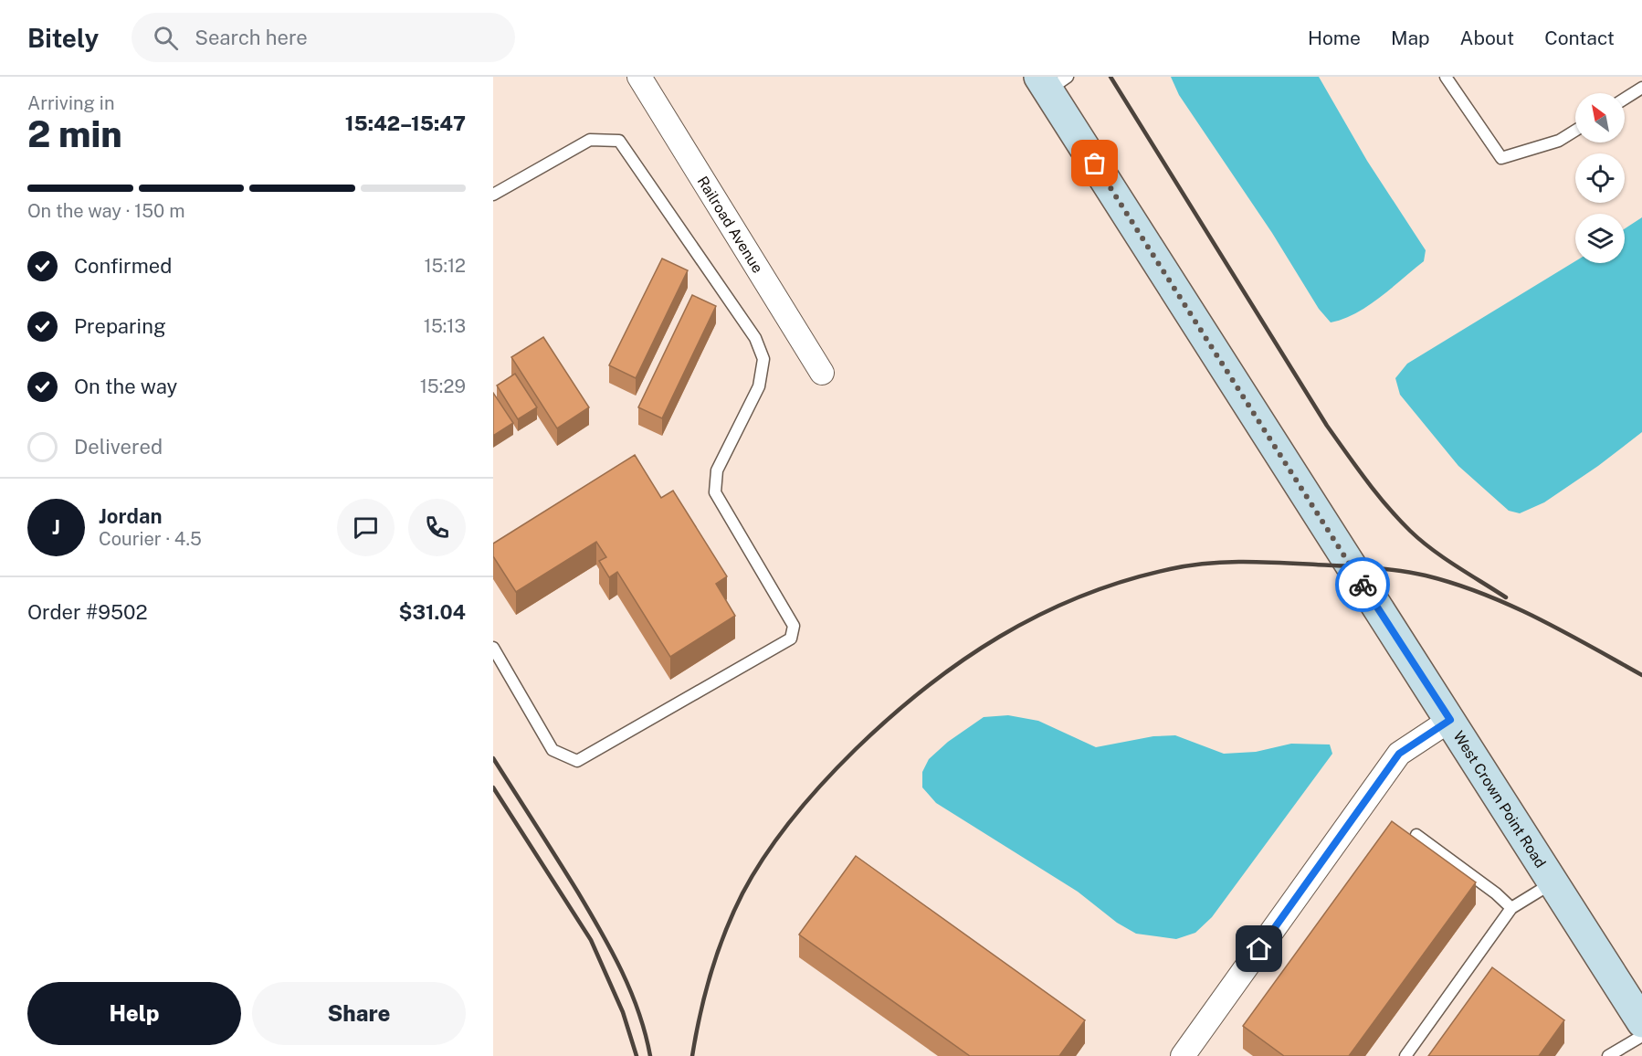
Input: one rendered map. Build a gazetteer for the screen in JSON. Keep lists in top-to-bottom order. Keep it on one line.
{"streets":{"street":["Railroad Avenue","West Crown Point Road"]},"north":"top left","page":{"header":"Bitely","search":"Search here","nav":["Home","Map","About","Contact"],"heading":["2 min","Arriving in","15:42–15:47"],"panel":["Jordan","Courier · 4.5","Order #9502","$31.04"],"bar":"On the way · 150 m","list":[["Confirmed","15:12"],["Preparing","15:13"],["On the way","15:29"],"Delivered"],"round":"J","buttons":["Help","Share"]}}
